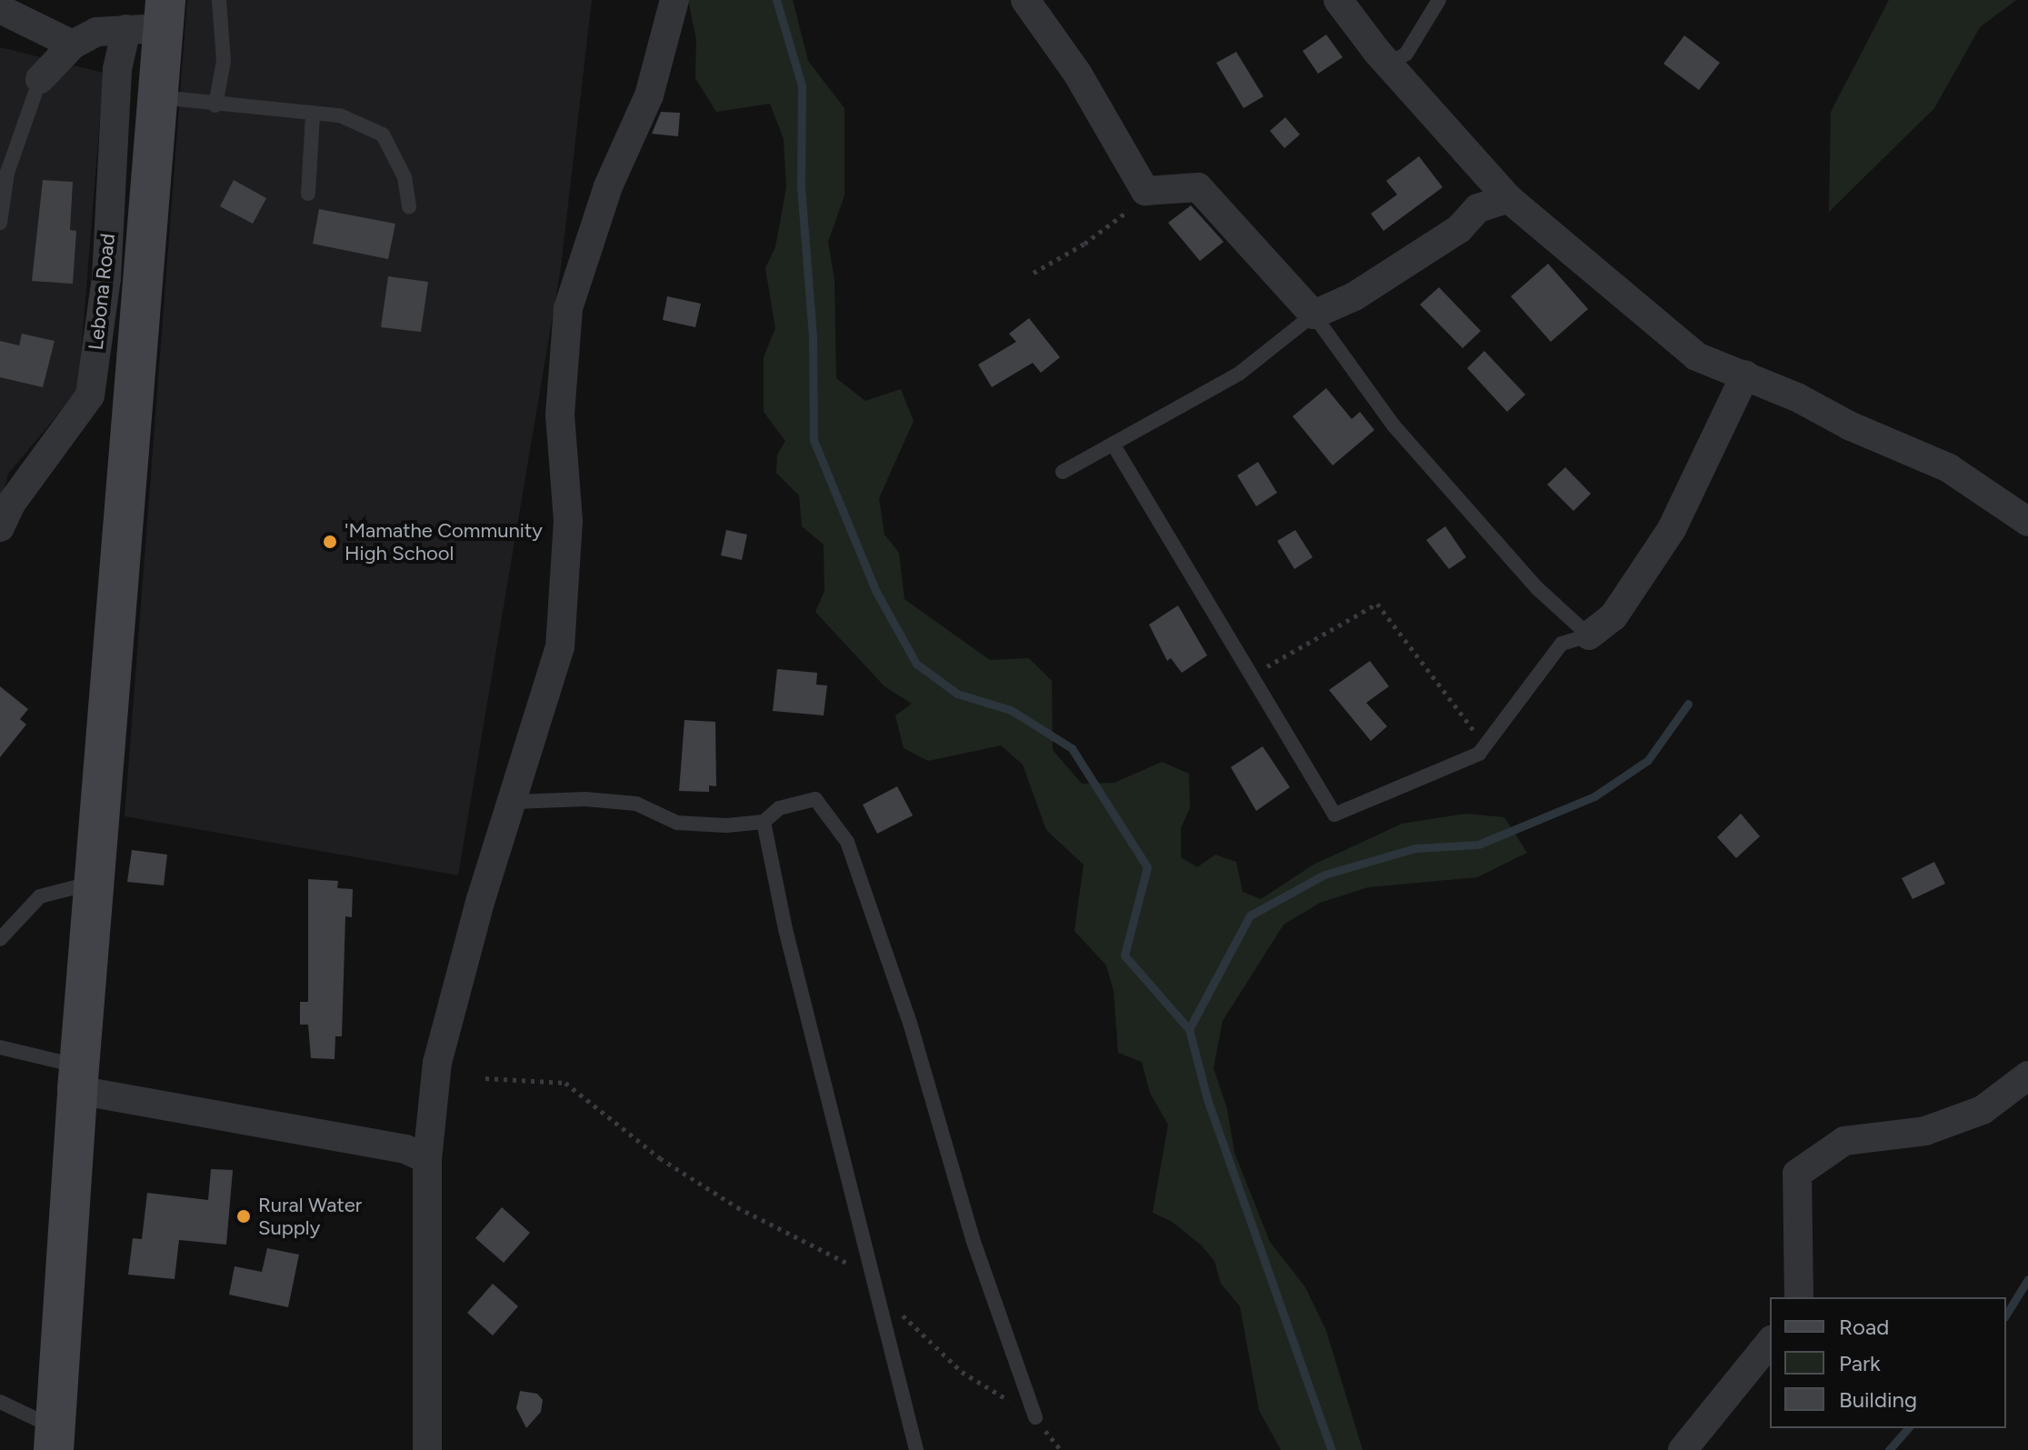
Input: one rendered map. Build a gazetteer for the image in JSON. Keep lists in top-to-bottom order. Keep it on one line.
{"streets":{"street":["Lebona Road"]},"places":["'Mamathe Community High School","Rural Water Supply"],"legend":["Road","Park","Building"]}
